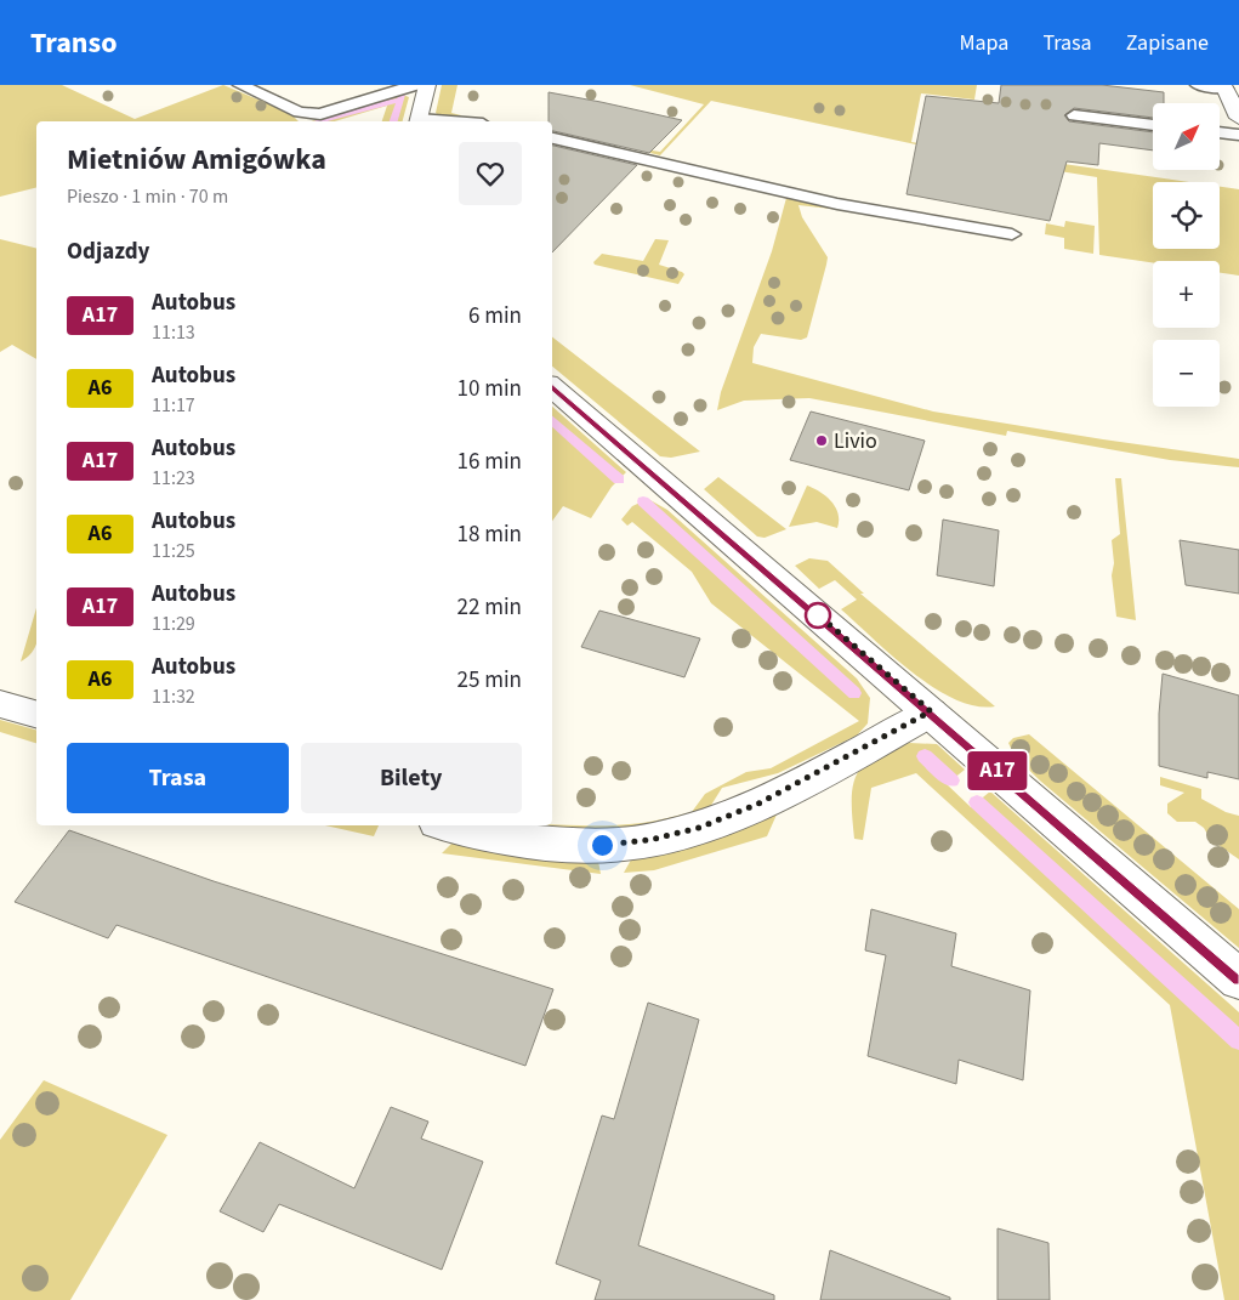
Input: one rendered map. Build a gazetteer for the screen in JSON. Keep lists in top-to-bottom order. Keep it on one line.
{"places":["Livio"],"lines":["bus line A17"],"north":"top right","page":{"header":"Transo","nav":["Mapa","Trasa","Zapisane"],"on_map":"A17","map_buttons":["+","−"],"heading":[["Mietniów Amigówka","Pieszo · 1 min · 70 m"],"Odjazdy"],"list":[{"mark":"A17","name":"Autobus","note":"11:13","value":"6 min"},{"mark":"A6","name":"Autobus","note":"11:17","value":"10 min"},{"mark":"A17","name":"Autobus","note":"11:23","value":"16 min"},{"mark":"A6","name":"Autobus","note":"11:25","value":"18 min"},{"mark":"A17","name":"Autobus","note":"11:29","value":"22 min"},{"mark":"A6","name":"Autobus","note":"11:32","value":"25 min"}],"buttons":["Trasa","Bilety"]}}
